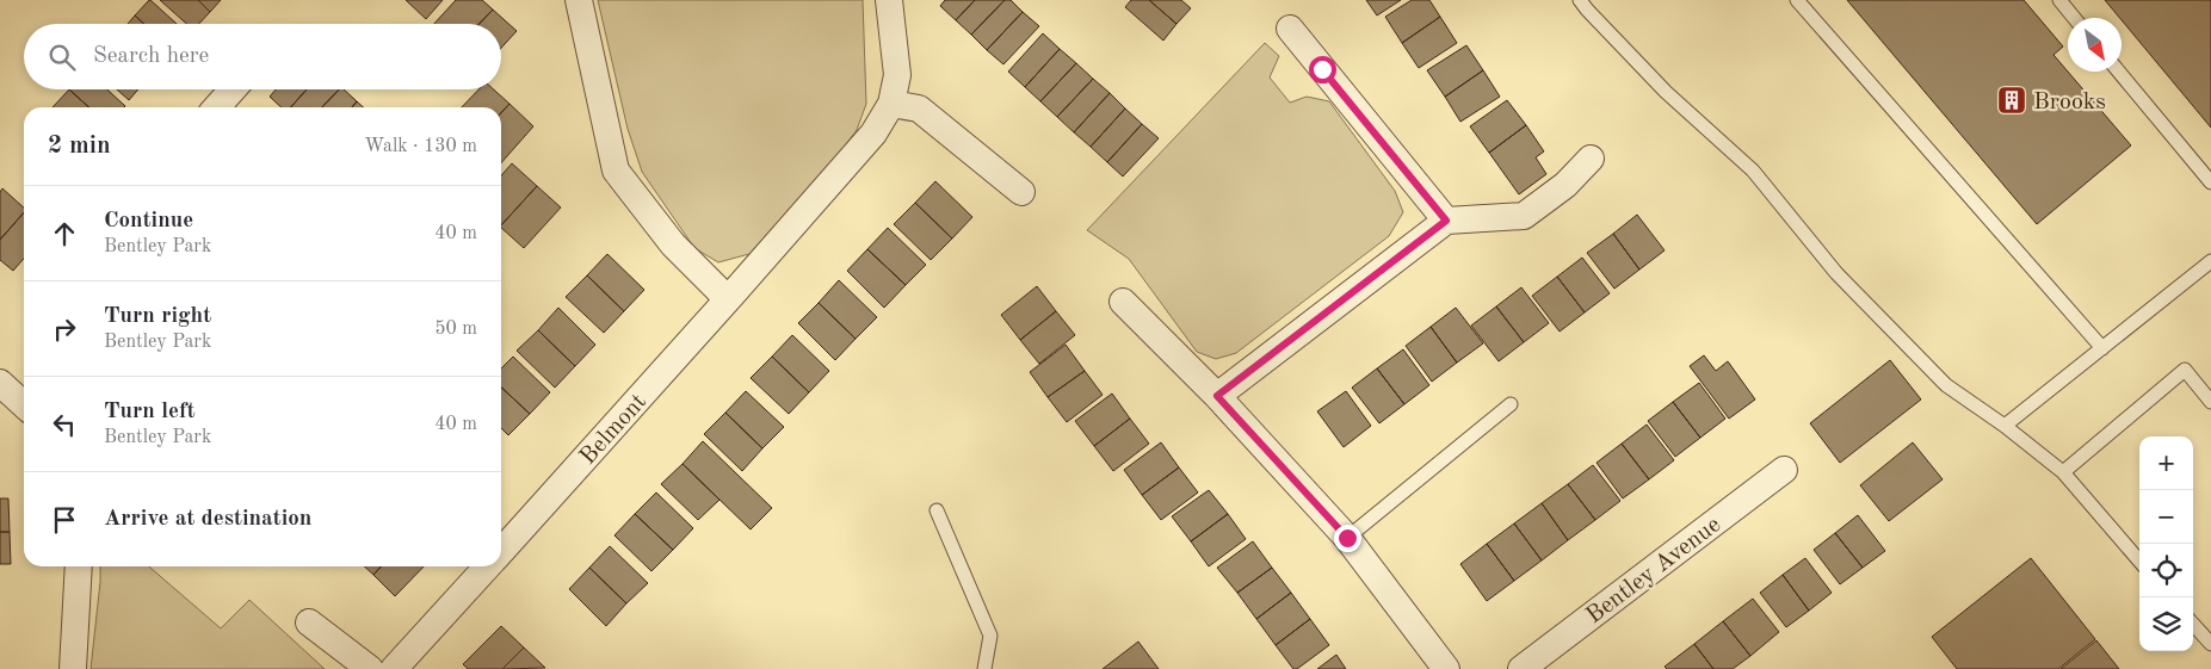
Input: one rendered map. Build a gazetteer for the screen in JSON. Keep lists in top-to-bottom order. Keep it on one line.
{"streets":{"street":["Belmont","Bentley Avenue"]},"places":{"building":["Brooks"]},"north":"bottom right","page":{"search":"Search here","heading":["2 min","Walk · 130 m"],"list":[["Continue","Bentley Park","40 m"],["Turn right","Bentley Park","50 m"],["Turn left","Bentley Park","40 m"],"Arrive at destination"],"map_buttons":["+","−"]}}
